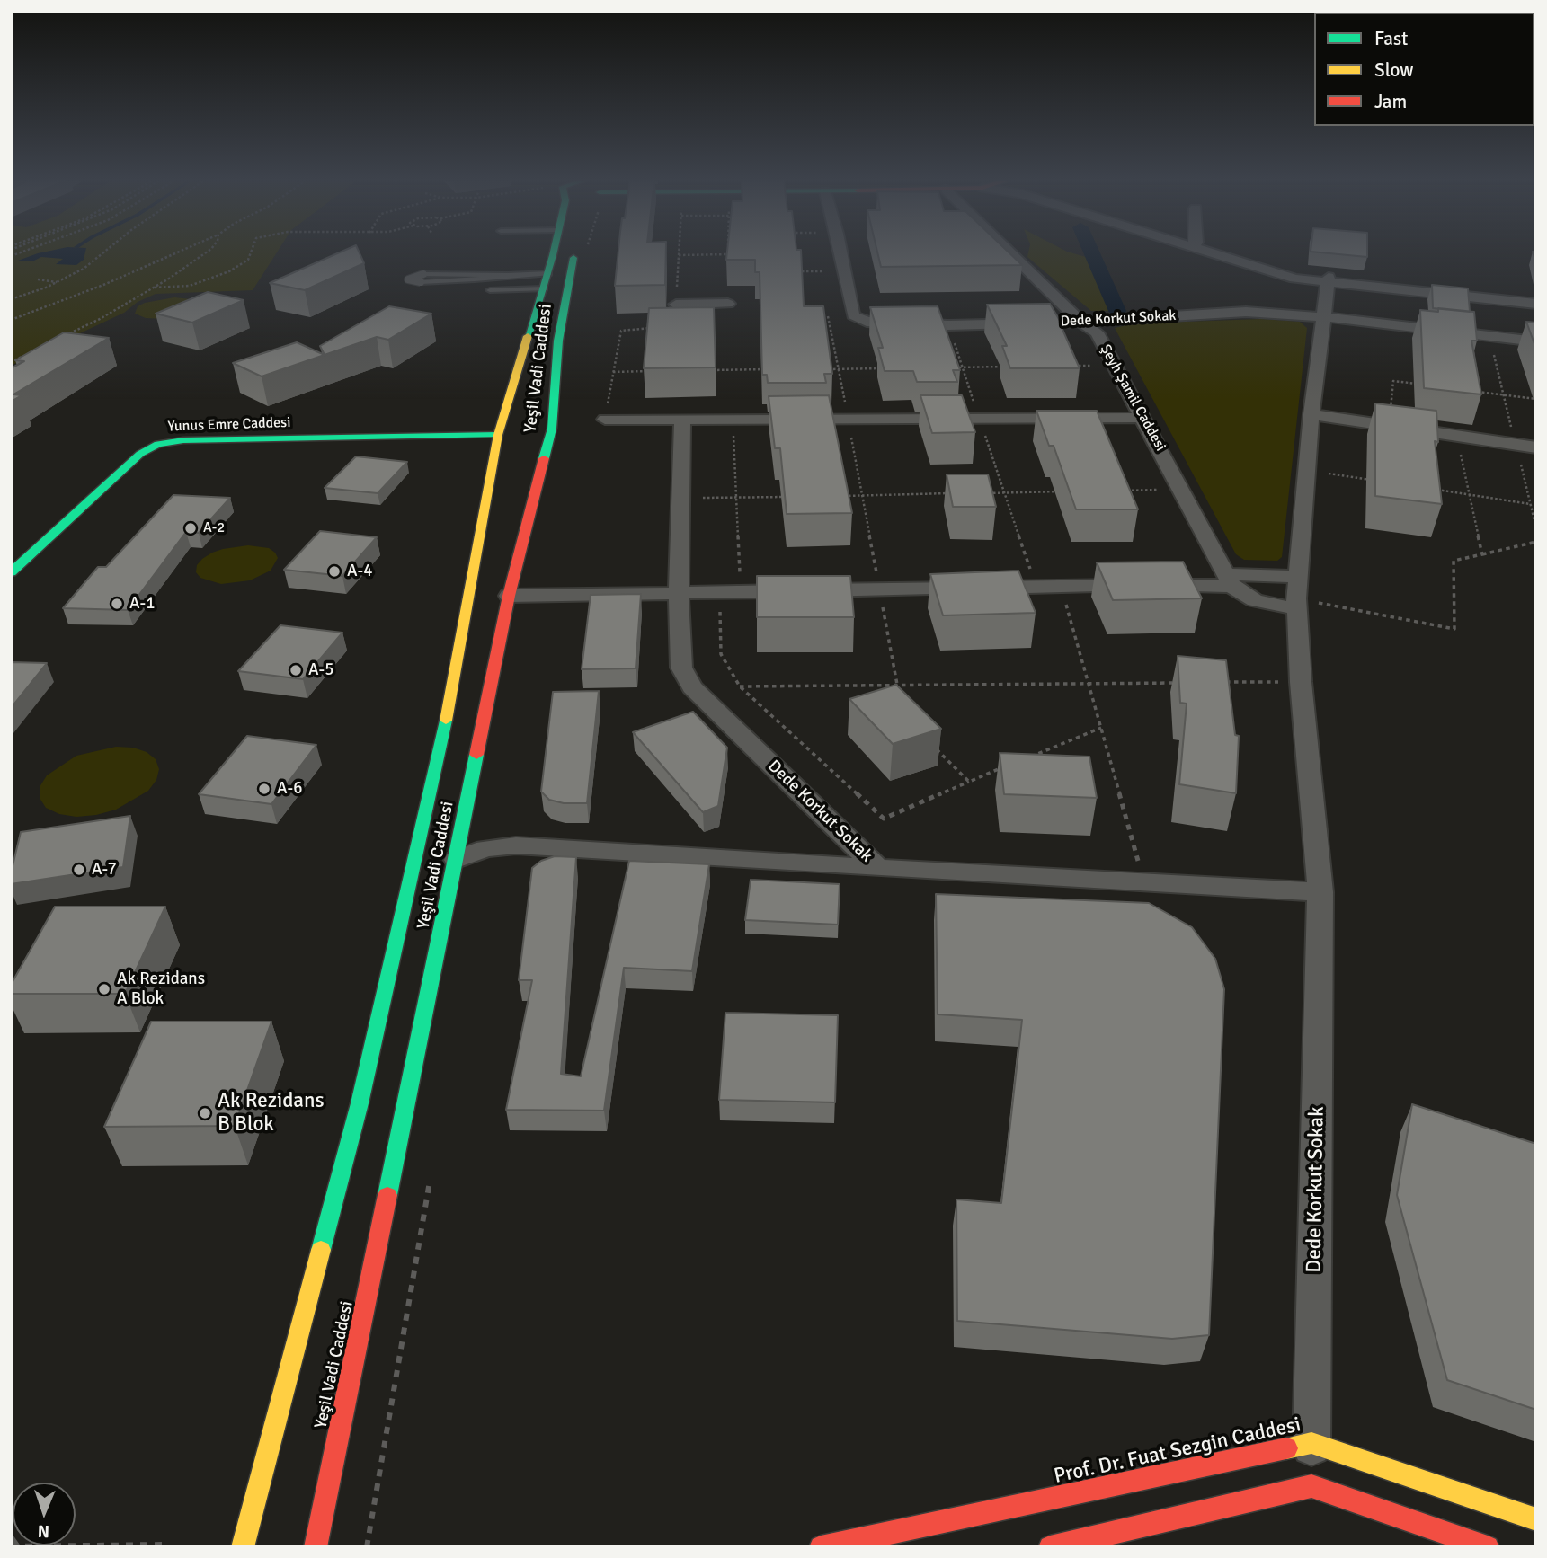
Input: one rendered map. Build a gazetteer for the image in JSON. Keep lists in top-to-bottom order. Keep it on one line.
{"streets":{"main road":["Yeşil Vadi Caddesi","Yunus Emre Caddesi","Prof. Dr. Fuat Sezgin Caddesi"],"street":["Dede Korkut Sokak","Şeyh Şamil Caddesi"]},"crossings":[["Dede Korkut Sokak","Şeyh Şamil Caddesi"],["Dede Korkut Sokak","Prof. Dr. Fuat Sezgin Caddesi"],["Yeşil Vadi Caddesi","Yunus Emre Caddesi"]],"places":["A-2","A-4","A-1","A-5","A-6","A-7","Ak Rezidans A Blok","Ak Rezidans B Blok"],"legend":["Fast","Slow","Jam"],"north":"bottom"}
